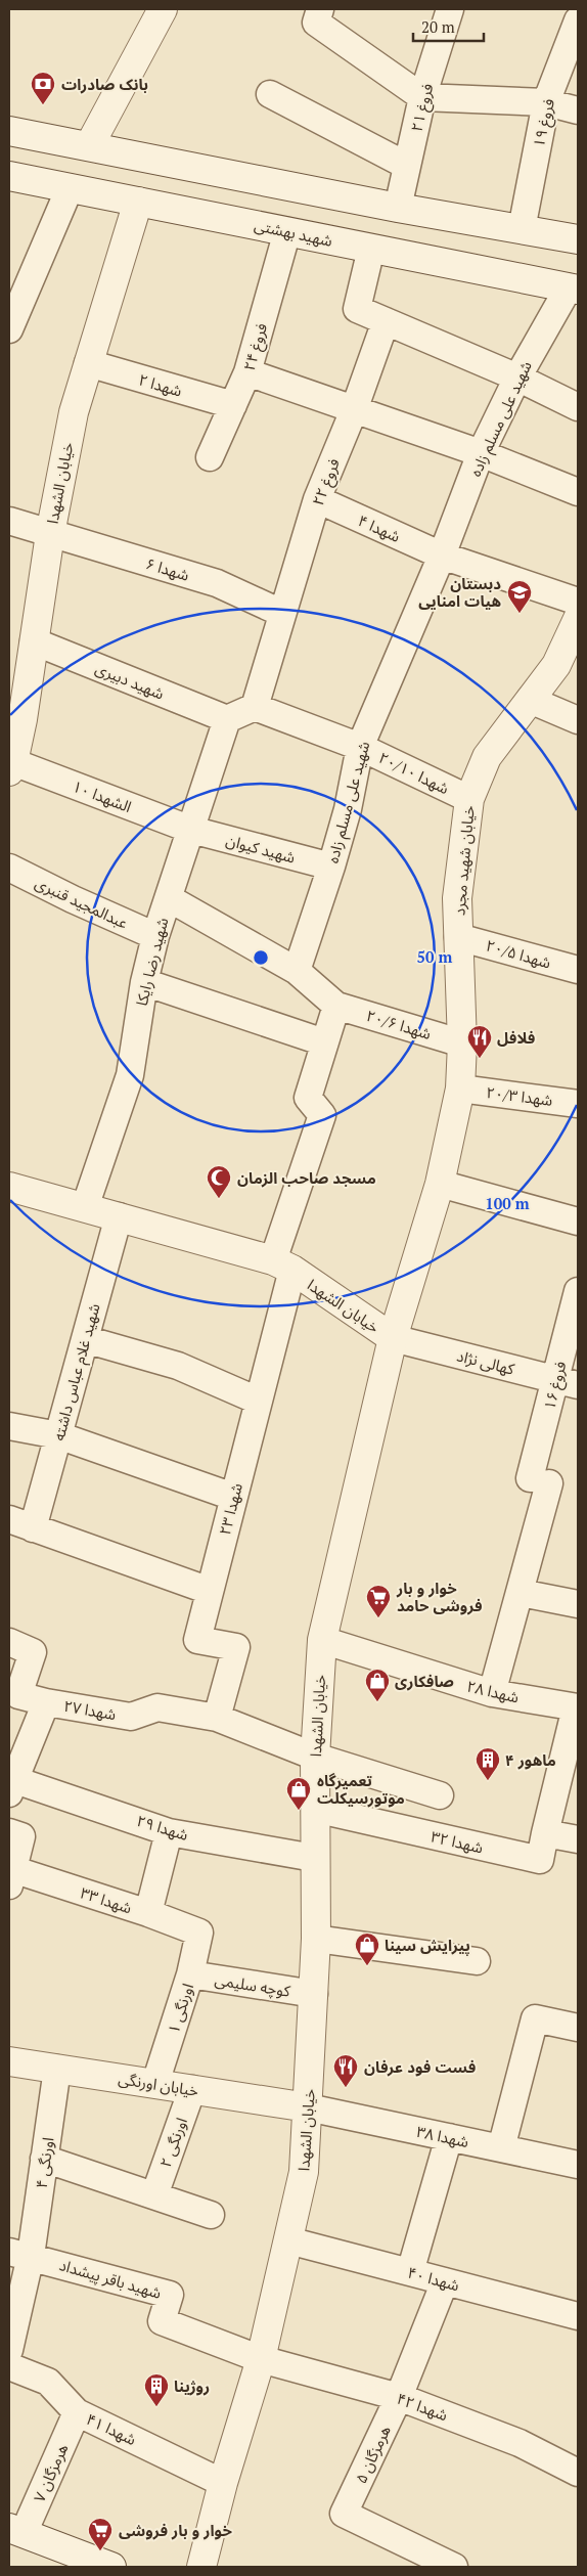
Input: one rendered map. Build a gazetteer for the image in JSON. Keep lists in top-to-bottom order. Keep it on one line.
{"streets":{"street":["فروغ ۲۱","فروغ ۱۹","شهید بهشتی","فروغ ۲۴","شهدا ۲","شهید علی مسلم زاده","فروغ ۲۲","خیابان الشهدا","شهدا ۴","شهدا ۶","شهید دبیری","شهدا ۲۰/۱۰","الشهدا ۱۰","شهید کیوان","خیابان شهید مجرد","عبدالمجید قنبری","شهدا ۲۰/۵","شهید رضا رایکا","شهدا ۲۰/۶","شهدا ۲۰/۳","کهالی نژاد","شهید غلام عباس داشته","فروغ ۱۶","شهدا ۲۳","شهدا ۲۸","شهدا ۲۷","شهدا ۲۹","شهدا ۳۲","شهدا ۳۳","کوچه سلیمی","اورنگی ۱","خیابان اورنگی","شهدا ۳۸","اورنگی ۲","اورنگی ۴","شهید باقر پیشداد","شهدا ۴۰","شهدا ۴۲","شهدا ۴۱","هرمزگان ۵","هرمزگان ۷"]},"crossings":[["شهید بهشتی","فروغ ۲۴"],["شهید بهشتی","شهید علی مسلم زاده"],["شهید بهشتی","خیابان الشهدا"],["فروغ ۲۴","شهدا ۲"],["شهدا ۲","خیابان الشهدا"],["شهید علی مسلم زاده","شهدا ۴"],["شهید علی مسلم زاده","شهدا ۲۰/۱۰"],["شهید علی مسلم زاده","شهید کیوان"],["فروغ ۲۲","شهدا ۴"],["فروغ ۲۲","شهدا ۶"],["خیابان الشهدا","شهدا ۶"],["خیابان الشهدا","شهید دبیری"],["خیابان الشهدا","الشهدا ۱۰"],["خیابان الشهدا","خیابان شهید مجرد"],["خیابان الشهدا","شهید رضا رایکا"],["خیابان الشهدا","کهالی نژاد"],["خیابان الشهدا","شهید غلام عباس داشته"],["خیابان الشهدا","شهدا ۲۳"],["خیابان الشهدا","شهدا ۲۸"],["خیابان الشهدا","شهدا ۲۷"],["خیابان الشهدا","شهدا ۲۹"],["خیابان الشهدا","شهدا ۳۲"],["خیابان الشهدا","کوچه سلیمی"],["خیابان الشهدا","خیابان اورنگی"],["خیابان الشهدا","شهدا ۳۸"],["خیابان الشهدا","شهید باقر پیشداد"],["خیابان الشهدا","شهدا ۴۰"],["خیابان الشهدا","شهدا ۴۲"],["خیابان الشهدا","شهدا ۴۱"],["شهید دبیری","شهید رضا رایکا"],["شهدا ۲۰/۱۰","خیابان شهید مجرد"],["الشهدا ۱۰","شهید کیوان"],["الشهدا ۱۰","شهید رضا رایکا"],["شهید کیوان","شهید رضا رایکا"],["خیابان شهید مجرد","شهدا ۲۰/۵"],["خیابان شهید مجرد","شهدا ۲۰/۶"],["خیابان شهید مجرد","شهدا ۲۰/۳"],["خیابان شهید مجرد","کهالی نژاد"],["عبدالمجید قنبری","شهید رضا رایکا"],["کهالی نژاد","فروغ ۱۶"],["فروغ ۱۶","شهدا ۲۸"],["شهدا ۲۳","شهدا ۲۷"],["شهدا ۳۳","اورنگی ۱"],["کوچه سلیمی","اورنگی ۱"],["اورنگی ۱","خیابان اورنگی"],["خیابان اورنگی","شهدا ۳۸"],["خیابان اورنگی","اورنگی ۲"],["خیابان اورنگی","اورنگی ۴"],["اورنگی ۴","شهید باقر پیشداد"],["شهید باقر پیشداد","شهدا ۴۲"],["شهدا ۴۰","هرمزگان ۵"],["شهدا ۴۲","هرمزگان ۵"],["شهدا ۴۱","هرمزگان ۷"]],"places":{"bank":["بانک صادرات"],"school or university":["دبستان هیات امنایی"],"restaurant":["فلافل","فست فود عرفان"],"mosque":["مسجد صاحب الزمان"],"supermarket":["خوار و بار فروشی حامد","خوار و بار فروشی"],"shop":["صافکاری","تعمیرگاه موتورسیکلت","پیرایش سینا"],"building":["ماهور ۴","روژینا"]},"scale_bar":"20 m","rings":["50 m","100 m"]}
